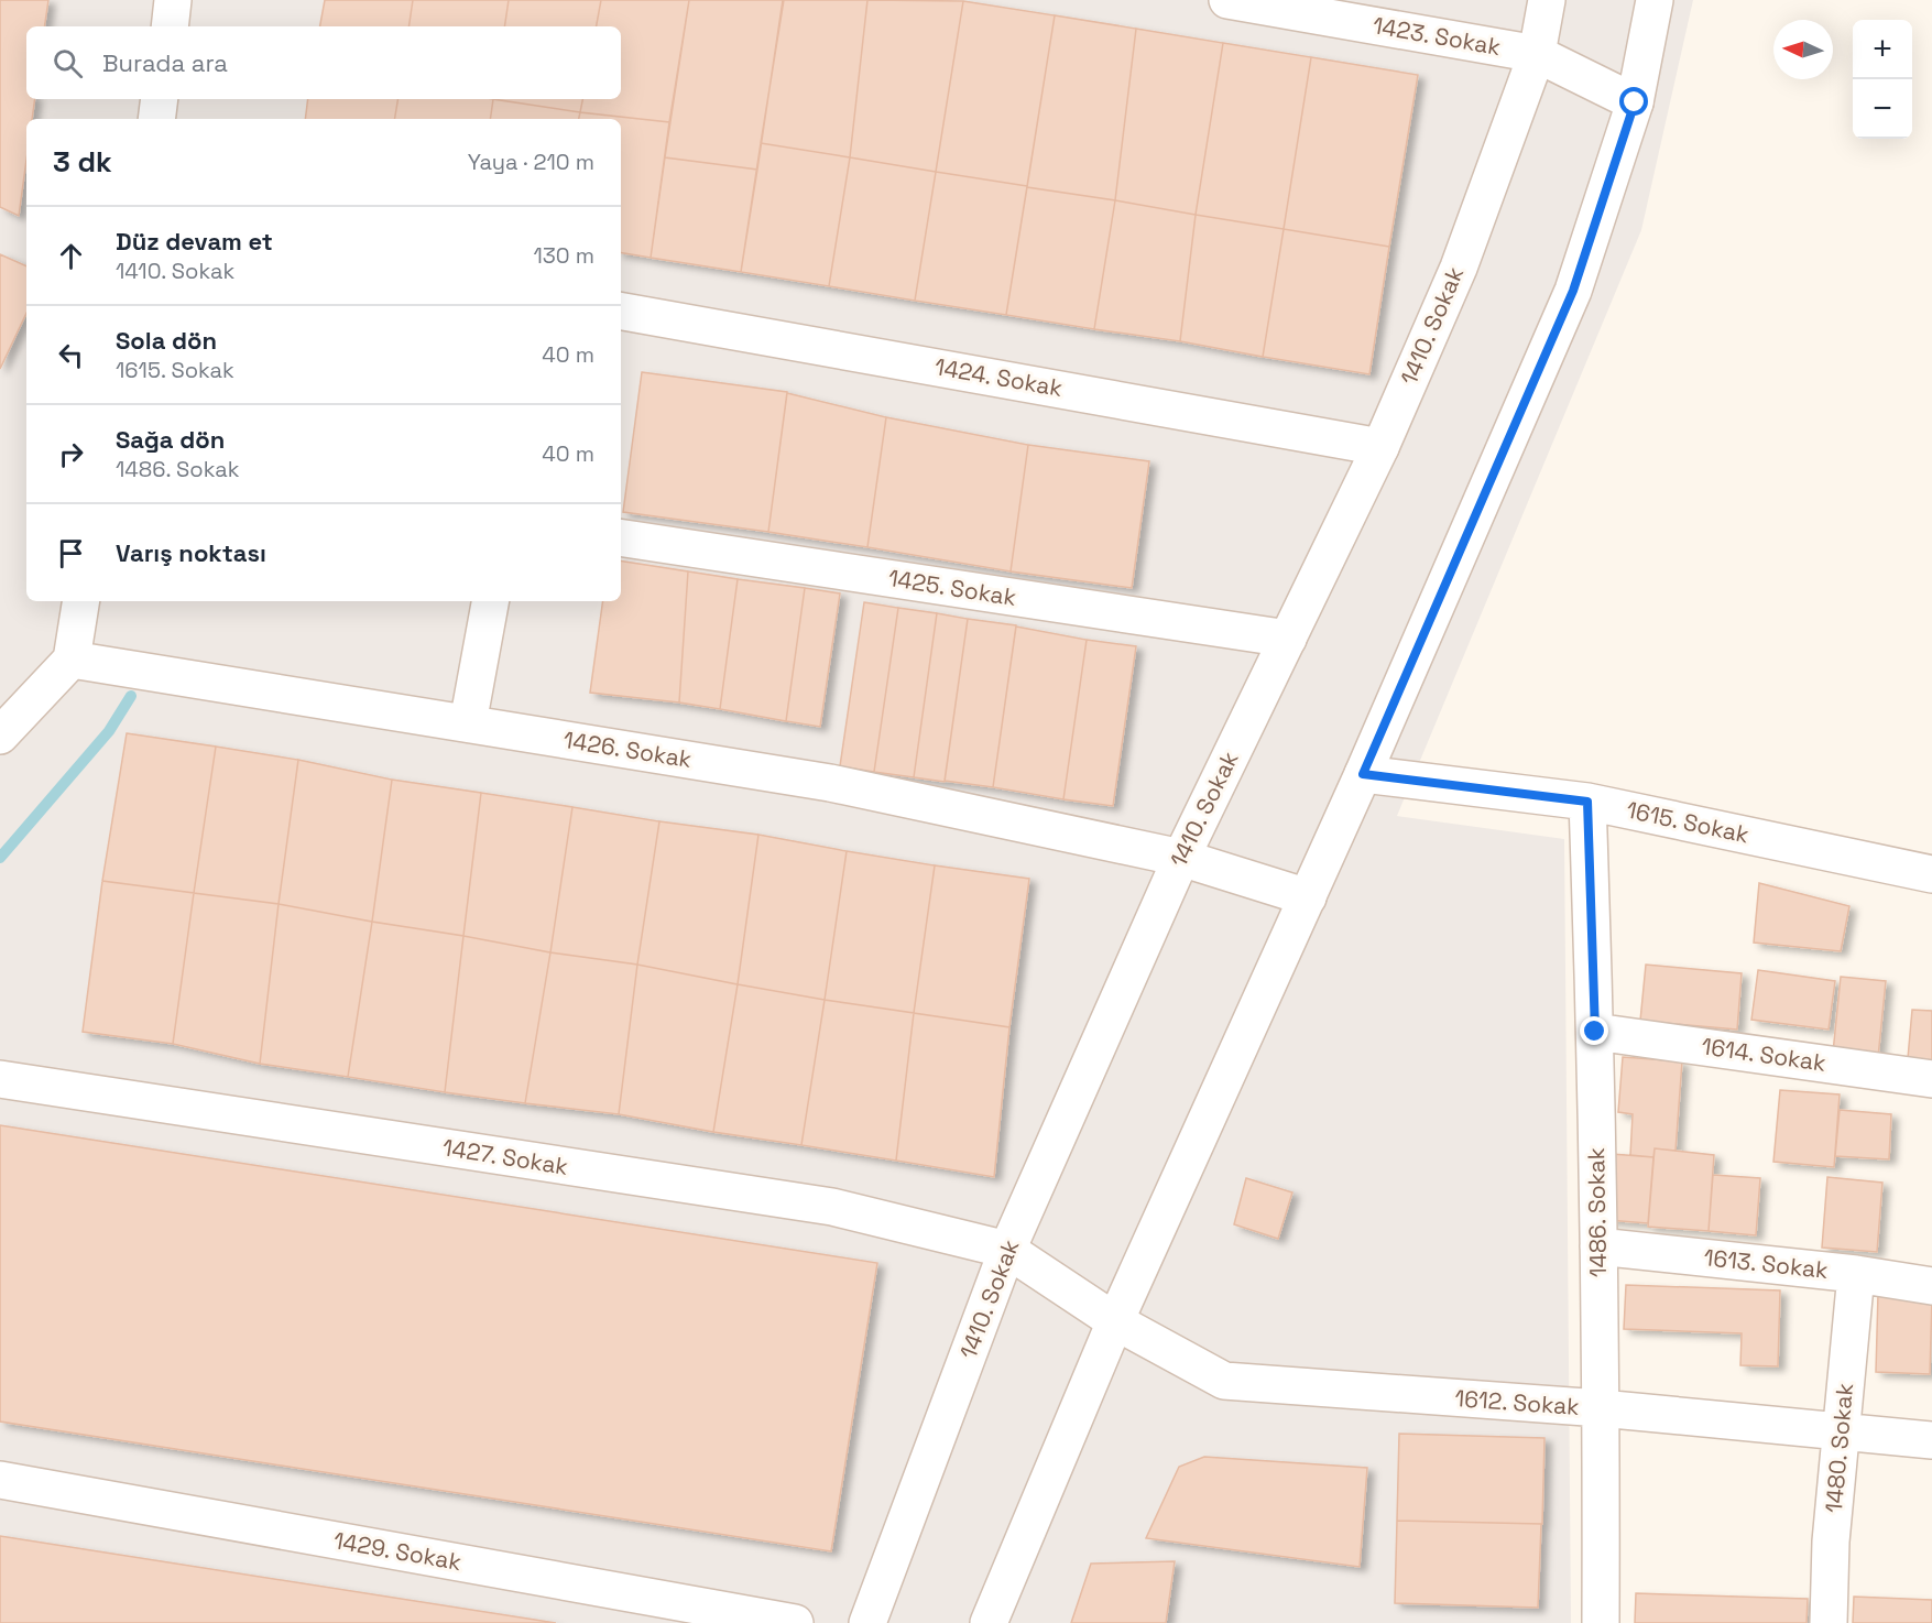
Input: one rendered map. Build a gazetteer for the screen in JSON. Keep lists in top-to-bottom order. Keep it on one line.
{"streets":{"street":["1423. Sokak","1410. Sokak","1424. Sokak","1425. Sokak","1426. Sokak","1615. Sokak","1614. Sokak","1427. Sokak","1486. Sokak","1613. Sokak","1612. Sokak","1480. Sokak","1429. Sokak"]},"crossings":[["1423. Sokak","1410. Sokak"],["1410. Sokak","1424. Sokak"],["1410. Sokak","1425. Sokak"],["1410. Sokak","1426. Sokak"],["1410. Sokak","1427. Sokak"],["1615. Sokak","1486. Sokak"],["1614. Sokak","1486. Sokak"],["1486. Sokak","1613. Sokak"],["1486. Sokak","1612. Sokak"],["1613. Sokak","1480. Sokak"],["1612. Sokak","1480. Sokak"]],"north":"left","page":{"map_buttons":["+","−"],"search":"Burada ara","heading":["3 dk","Yaya · 210 m"],"list":[["Düz devam et","1410. Sokak","130 m"],["Sola dön","1615. Sokak","40 m"],["Sağa dön","1486. Sokak","40 m"],"Varış noktası"]}}
